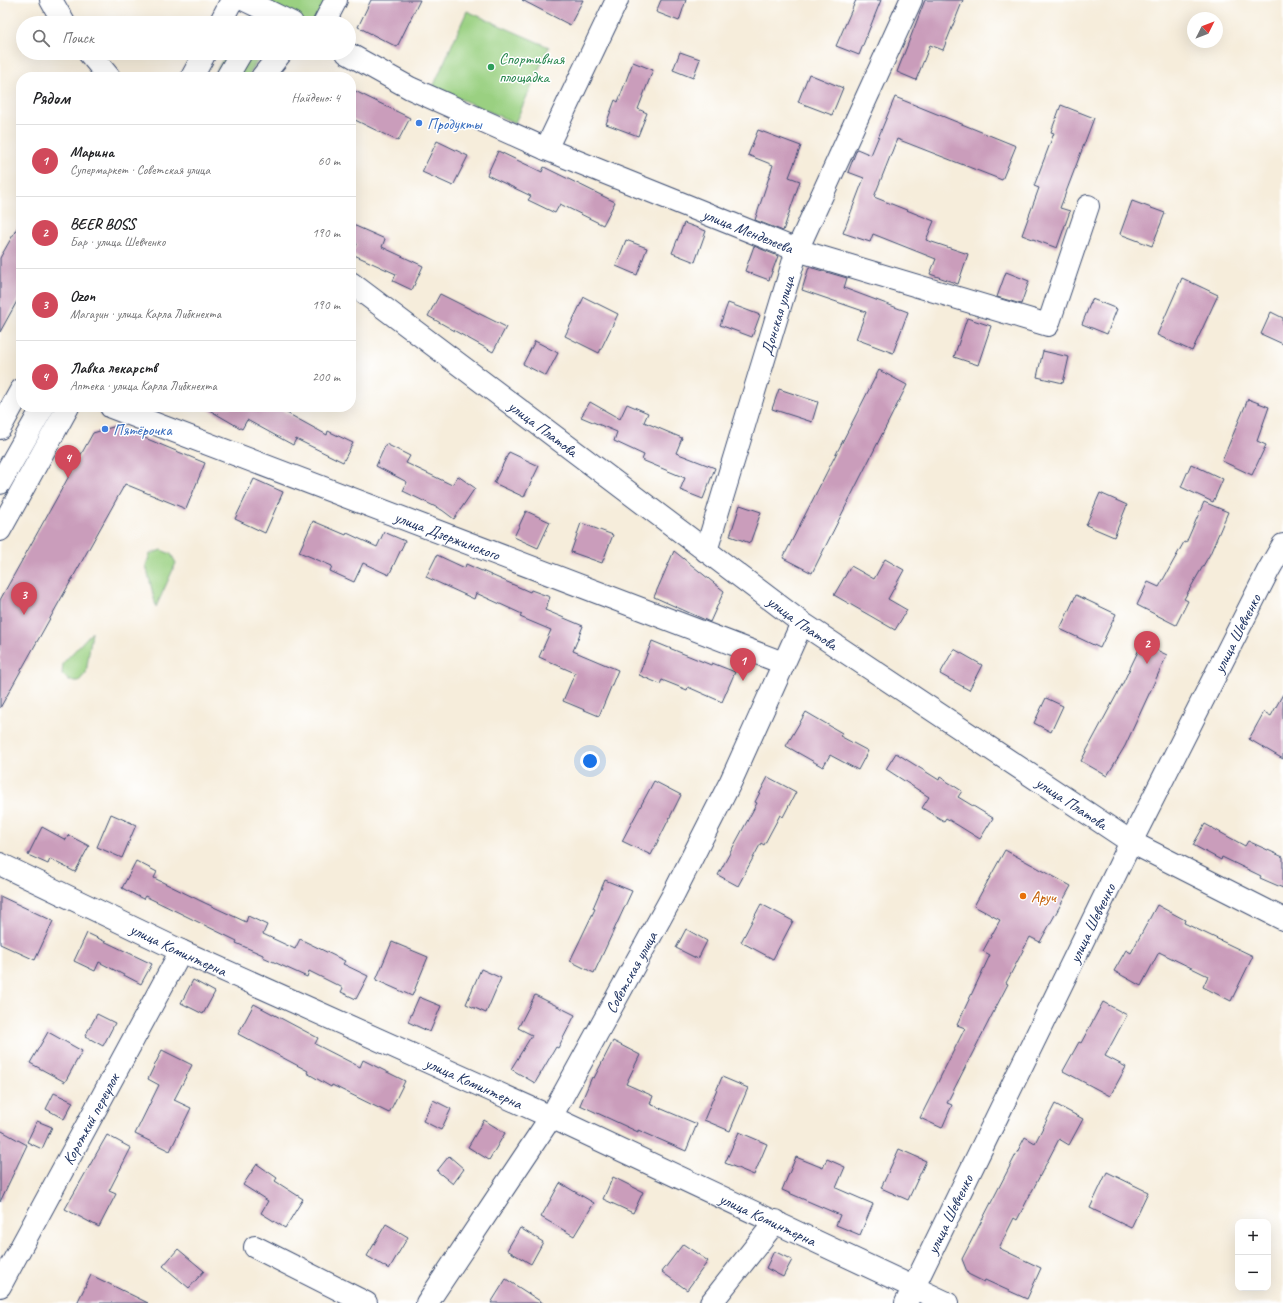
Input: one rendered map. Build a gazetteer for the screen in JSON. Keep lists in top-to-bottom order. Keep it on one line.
{"streets":{"street":["улица Менделеева","Донская улица","улица Платова","улица Дзержинского","улица Шевченко","улица Коминтерна","Советская улица","Короткий переулок"]},"crossings":[["улица Менделеева","Донская улица"],["Донская улица","улица Платова"],["улица Платова","улица Шевченко"],["улица Платова","Советская улица"],["улица Дзержинского","Советская улица"],["улица Шевченко","улица Коминтерна"],["улица Коминтерна","Советская улица"],["улица Коминтерна","Короткий переулок"]],"places":["Спортивная площадка","Продукты","Пятёрочка","Аруч"],"north":"top right","page":{"search":"Поиск","heading":["Рядом","Найдено: 4"],"list":[{"mark":"1","name":"Марина","note":"Супермаркет · Советская улица","value":"60 m"},{"mark":"2","name":"BEER BOSS","note":"Бар · улица Шевченко","value":"190 m"},{"mark":"3","name":"Ozon","note":"Магазин · улица Карла Либкнехта","value":"190 m"},{"mark":"4","name":"Лавка лекарств","note":"Аптека · улица Карла Либкнехта","value":"200 m"}],"pins":["4","3","2","1"],"map_buttons":["+","−"]}}
